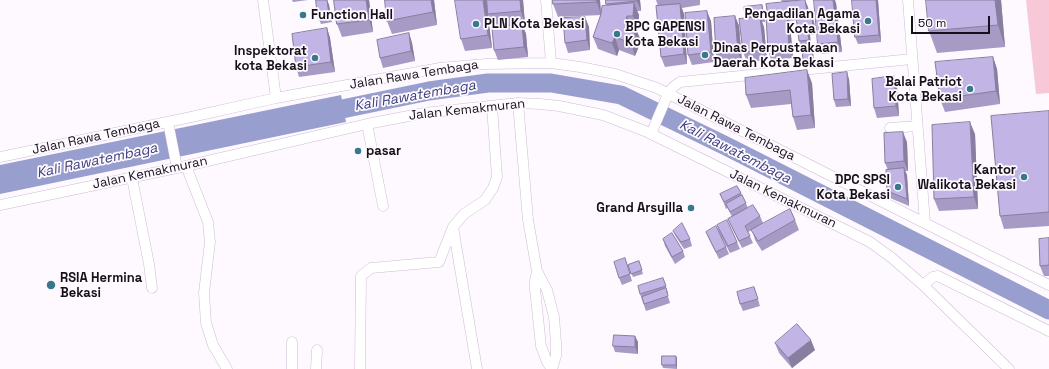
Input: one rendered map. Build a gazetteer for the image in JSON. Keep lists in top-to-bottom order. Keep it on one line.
{"streets":{"street":["Jalan Rawa Tembaga","Jalan Kemakmuran"]},"water":["Kali Rawatembaga"],"places":["Function Hall","Pengadilan Agama Kota Bekasi","PLN Kota Bekasi","BPC GAPENSI Kota Bekasi","Dinas Perpustakaan Daerah Kota Bekasi","Inspektorat kota Bekasi","Balai Patriot Kota Bekasi","pasar","Kantor Walikota Bekasi","DPC SPSI Kota Bekasi","Grand Arsyilla","RSIA Hermina Bekasi"],"scale_bar":"50 m"}
